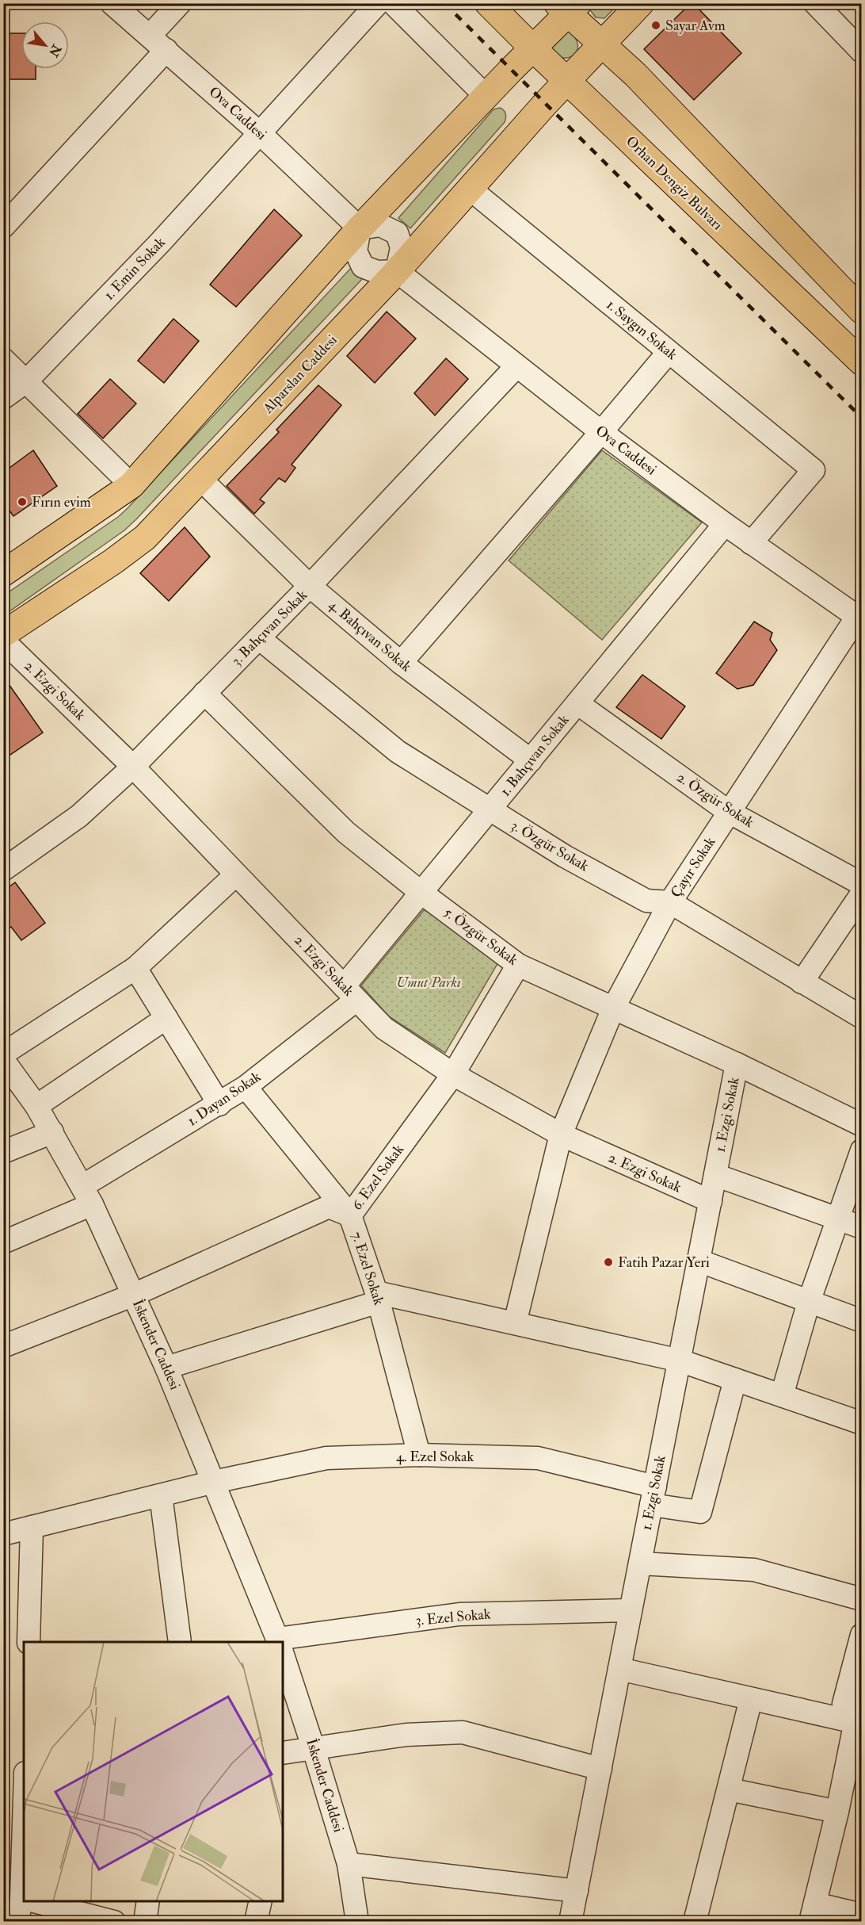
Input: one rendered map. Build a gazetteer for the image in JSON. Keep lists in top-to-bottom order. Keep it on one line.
{"streets":{"main road":["Orhan Dengiz Bulvarı","Alparslan Caddesi"],"street":["Ova Caddesi","1. Emin Sokak","1. Saygın Sokak","3. Bahçıvan Sokak","4. Bahçıvan Sokak","2. Ezgi Sokak","1. Bahçıvan Sokak","2. Özgür Sokak","3. Özgür Sokak","Çayır Sokak","5. Özgür Sokak","1. Dayan Sokak","1. Ezgi Sokak","6. Ezel Sokak","7. Ezel Sokak","İskender Caddesi","4. Ezel Sokak","3. Ezel Sokak"]},"crossings":[["Ova Caddesi","1. Emin Sokak"],["Ova Caddesi","1. Saygın Sokak"],["Ova Caddesi","Alparslan Caddesi"],["Ova Caddesi","3. Bahçıvan Sokak"],["Ova Caddesi","1. Bahçıvan Sokak"],["Ova Caddesi","Çayır Sokak"],["Orhan Dengiz Bulvarı","Alparslan Caddesi"],["1. Saygın Sokak","Alparslan Caddesi"],["Alparslan Caddesi","4. Bahçıvan Sokak"],["3. Bahçıvan Sokak","4. Bahçıvan Sokak"],["3. Bahçıvan Sokak","2. Ezgi Sokak"],["3. Bahçıvan Sokak","3. Özgür Sokak"],["3. Bahçıvan Sokak","5. Özgür Sokak"],["4. Bahçıvan Sokak","1. Bahçıvan Sokak"],["2. Ezgi Sokak","1. Bahçıvan Sokak"],["2. Ezgi Sokak","Çayır Sokak"],["2. Ezgi Sokak","1. Dayan Sokak"],["2. Ezgi Sokak","1. Ezgi Sokak"],["2. Ezgi Sokak","6. Ezel Sokak"],["1. Bahçıvan Sokak","2. Özgür Sokak"],["1. Bahçıvan Sokak","3. Özgür Sokak"],["1. Bahçıvan Sokak","5. Özgür Sokak"],["1. Bahçıvan Sokak","1. Dayan Sokak"],["2. Özgür Sokak","Çayır Sokak"],["3. Özgür Sokak","Çayır Sokak"],["Çayır Sokak","5. Özgür Sokak"],["5. Özgür Sokak","1. Ezgi Sokak"],["5. Özgür Sokak","6. Ezel Sokak"],["1. Dayan Sokak","7. Ezel Sokak"],["1. Dayan Sokak","İskender Caddesi"],["1. Ezgi Sokak","4. Ezel Sokak"],["1. Ezgi Sokak","3. Ezel Sokak"],["6. Ezel Sokak","7. Ezel Sokak"],["6. Ezel Sokak","İskender Caddesi"],["7. Ezel Sokak","4. Ezel Sokak"],["İskender Caddesi","4. Ezel Sokak"]],"parks":["Umut Parkı"],"places":["Sayar Avm","Fırın evim","Fatih Pazar Yeri"],"north":"bottom right"}
